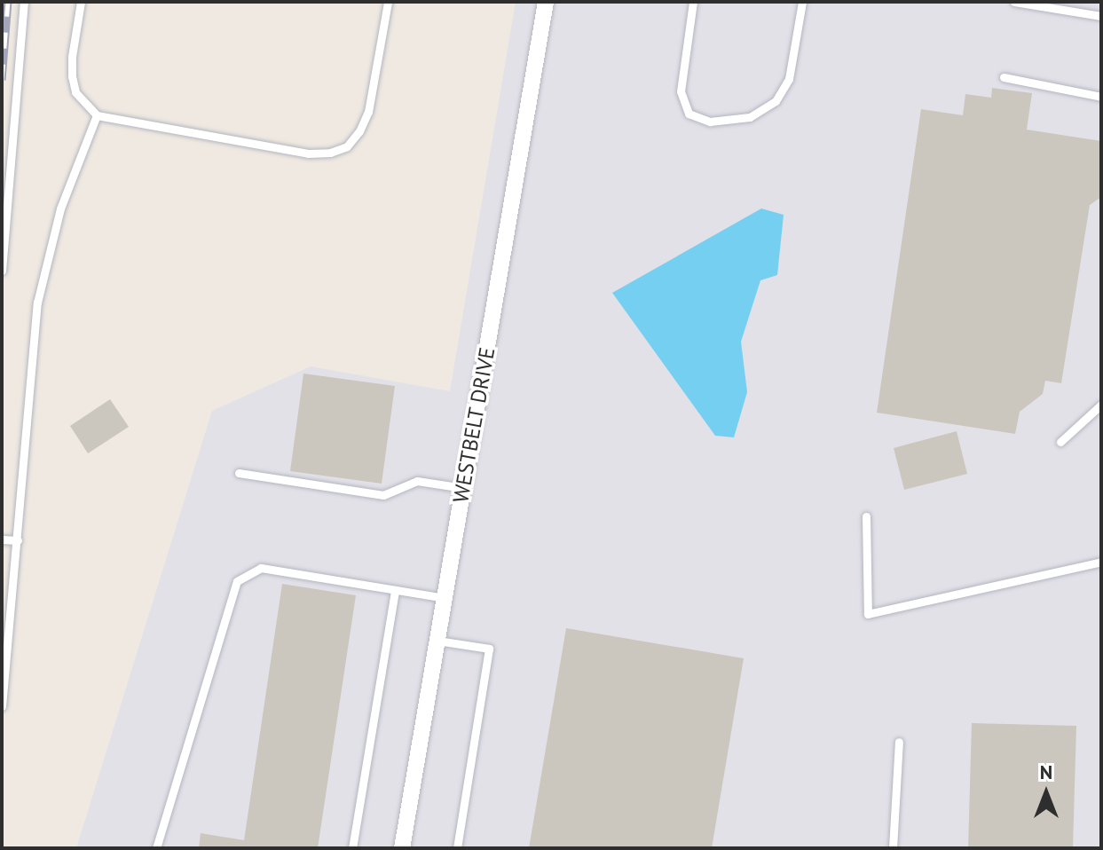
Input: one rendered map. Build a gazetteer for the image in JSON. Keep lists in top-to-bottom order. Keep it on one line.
{"streets":{"street":["WESTBELT DRIVE"]},"north":"top"}
